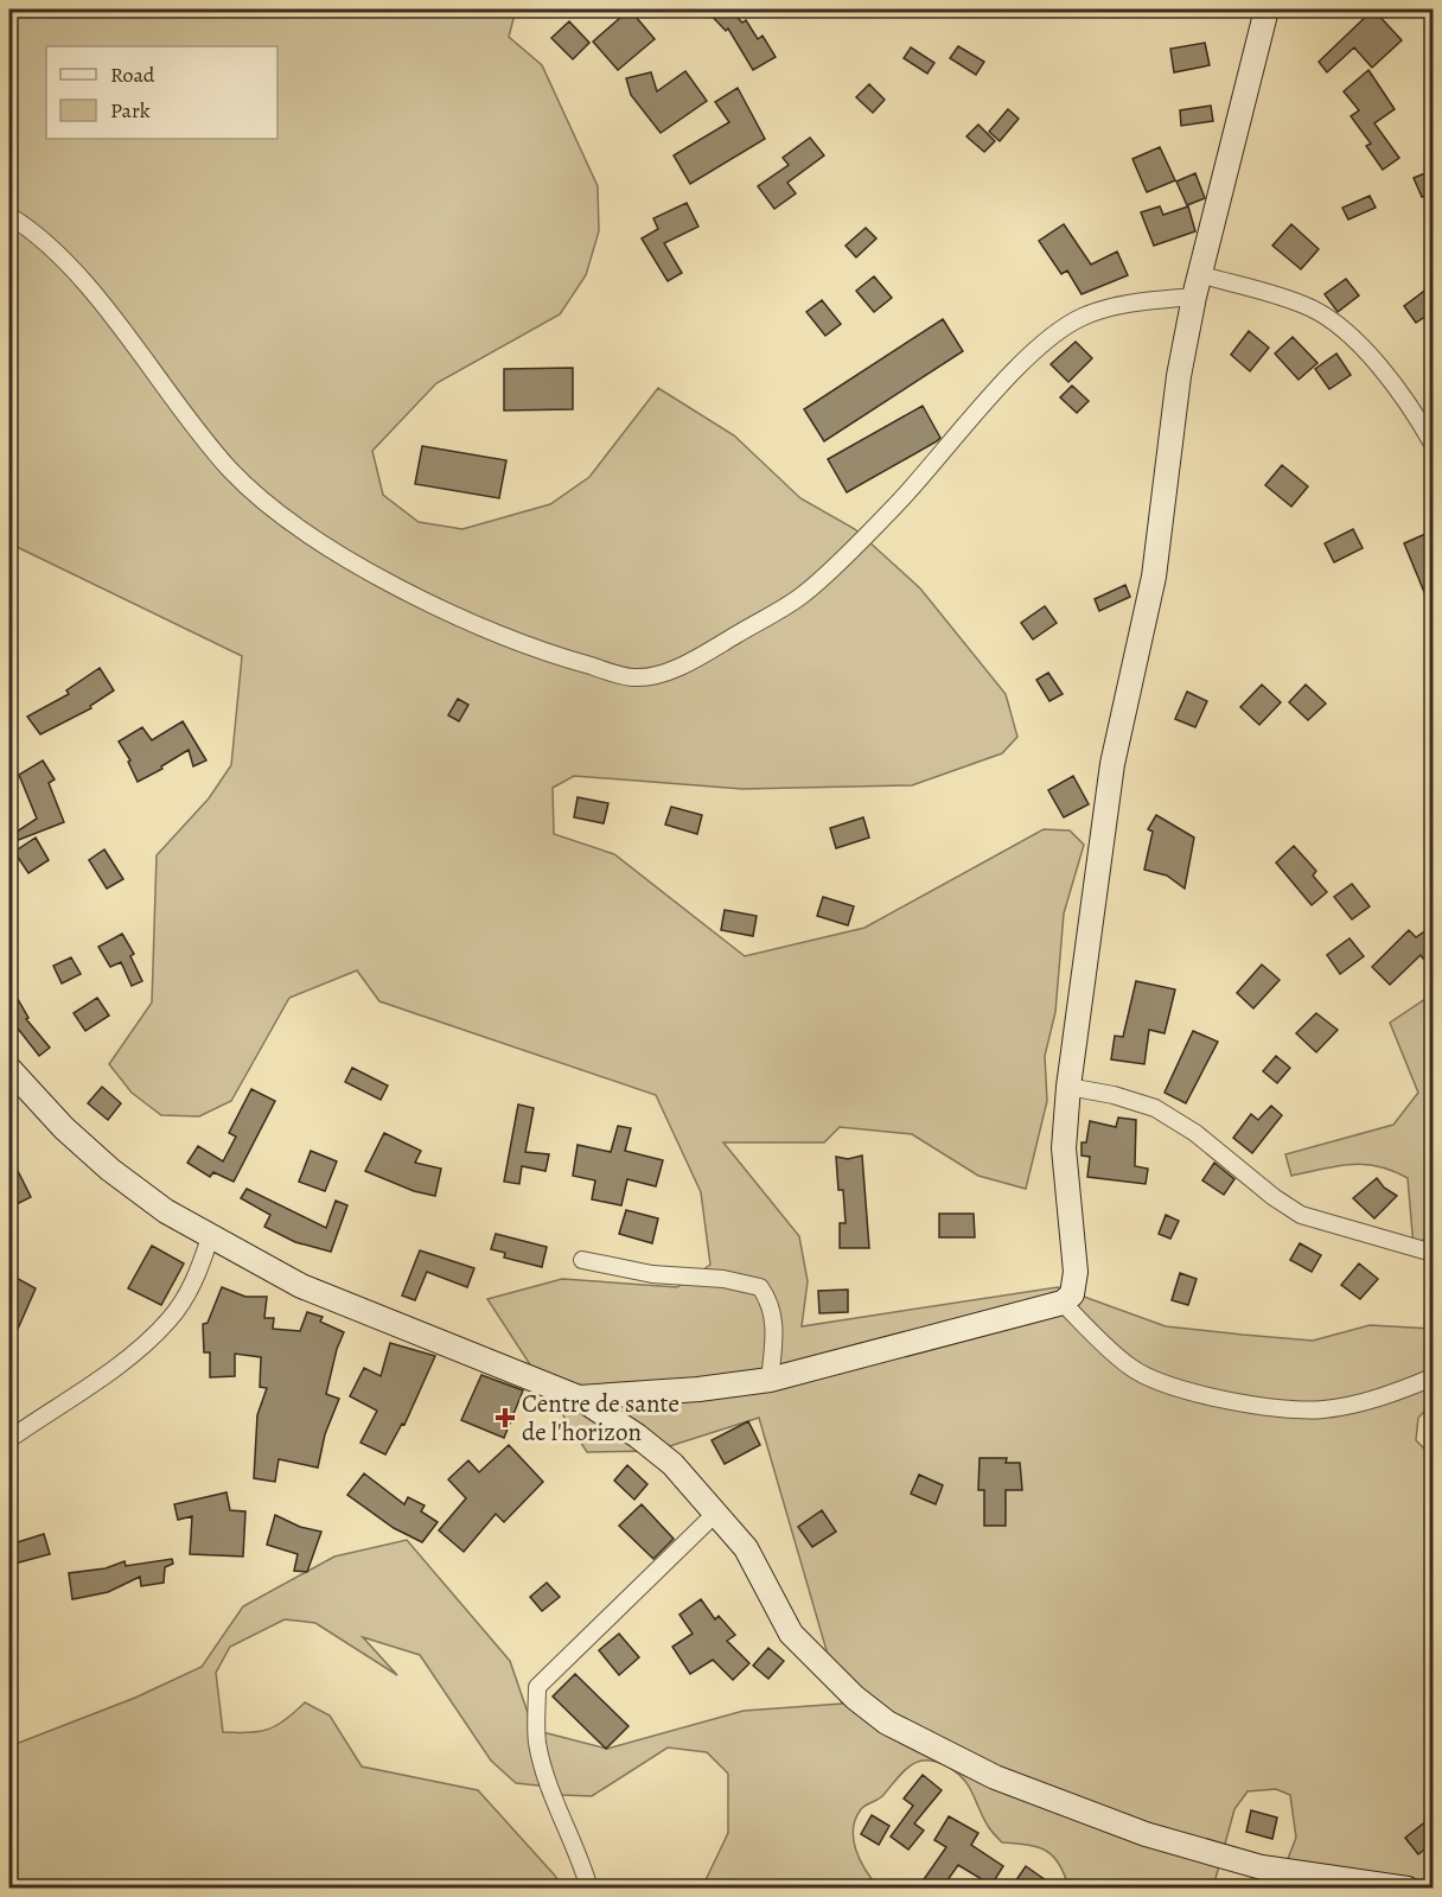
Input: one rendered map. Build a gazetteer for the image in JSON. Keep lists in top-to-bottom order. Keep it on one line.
{"places":{"health":["Centre de sante de l'horizon"]},"legend":["Road","Park"]}
